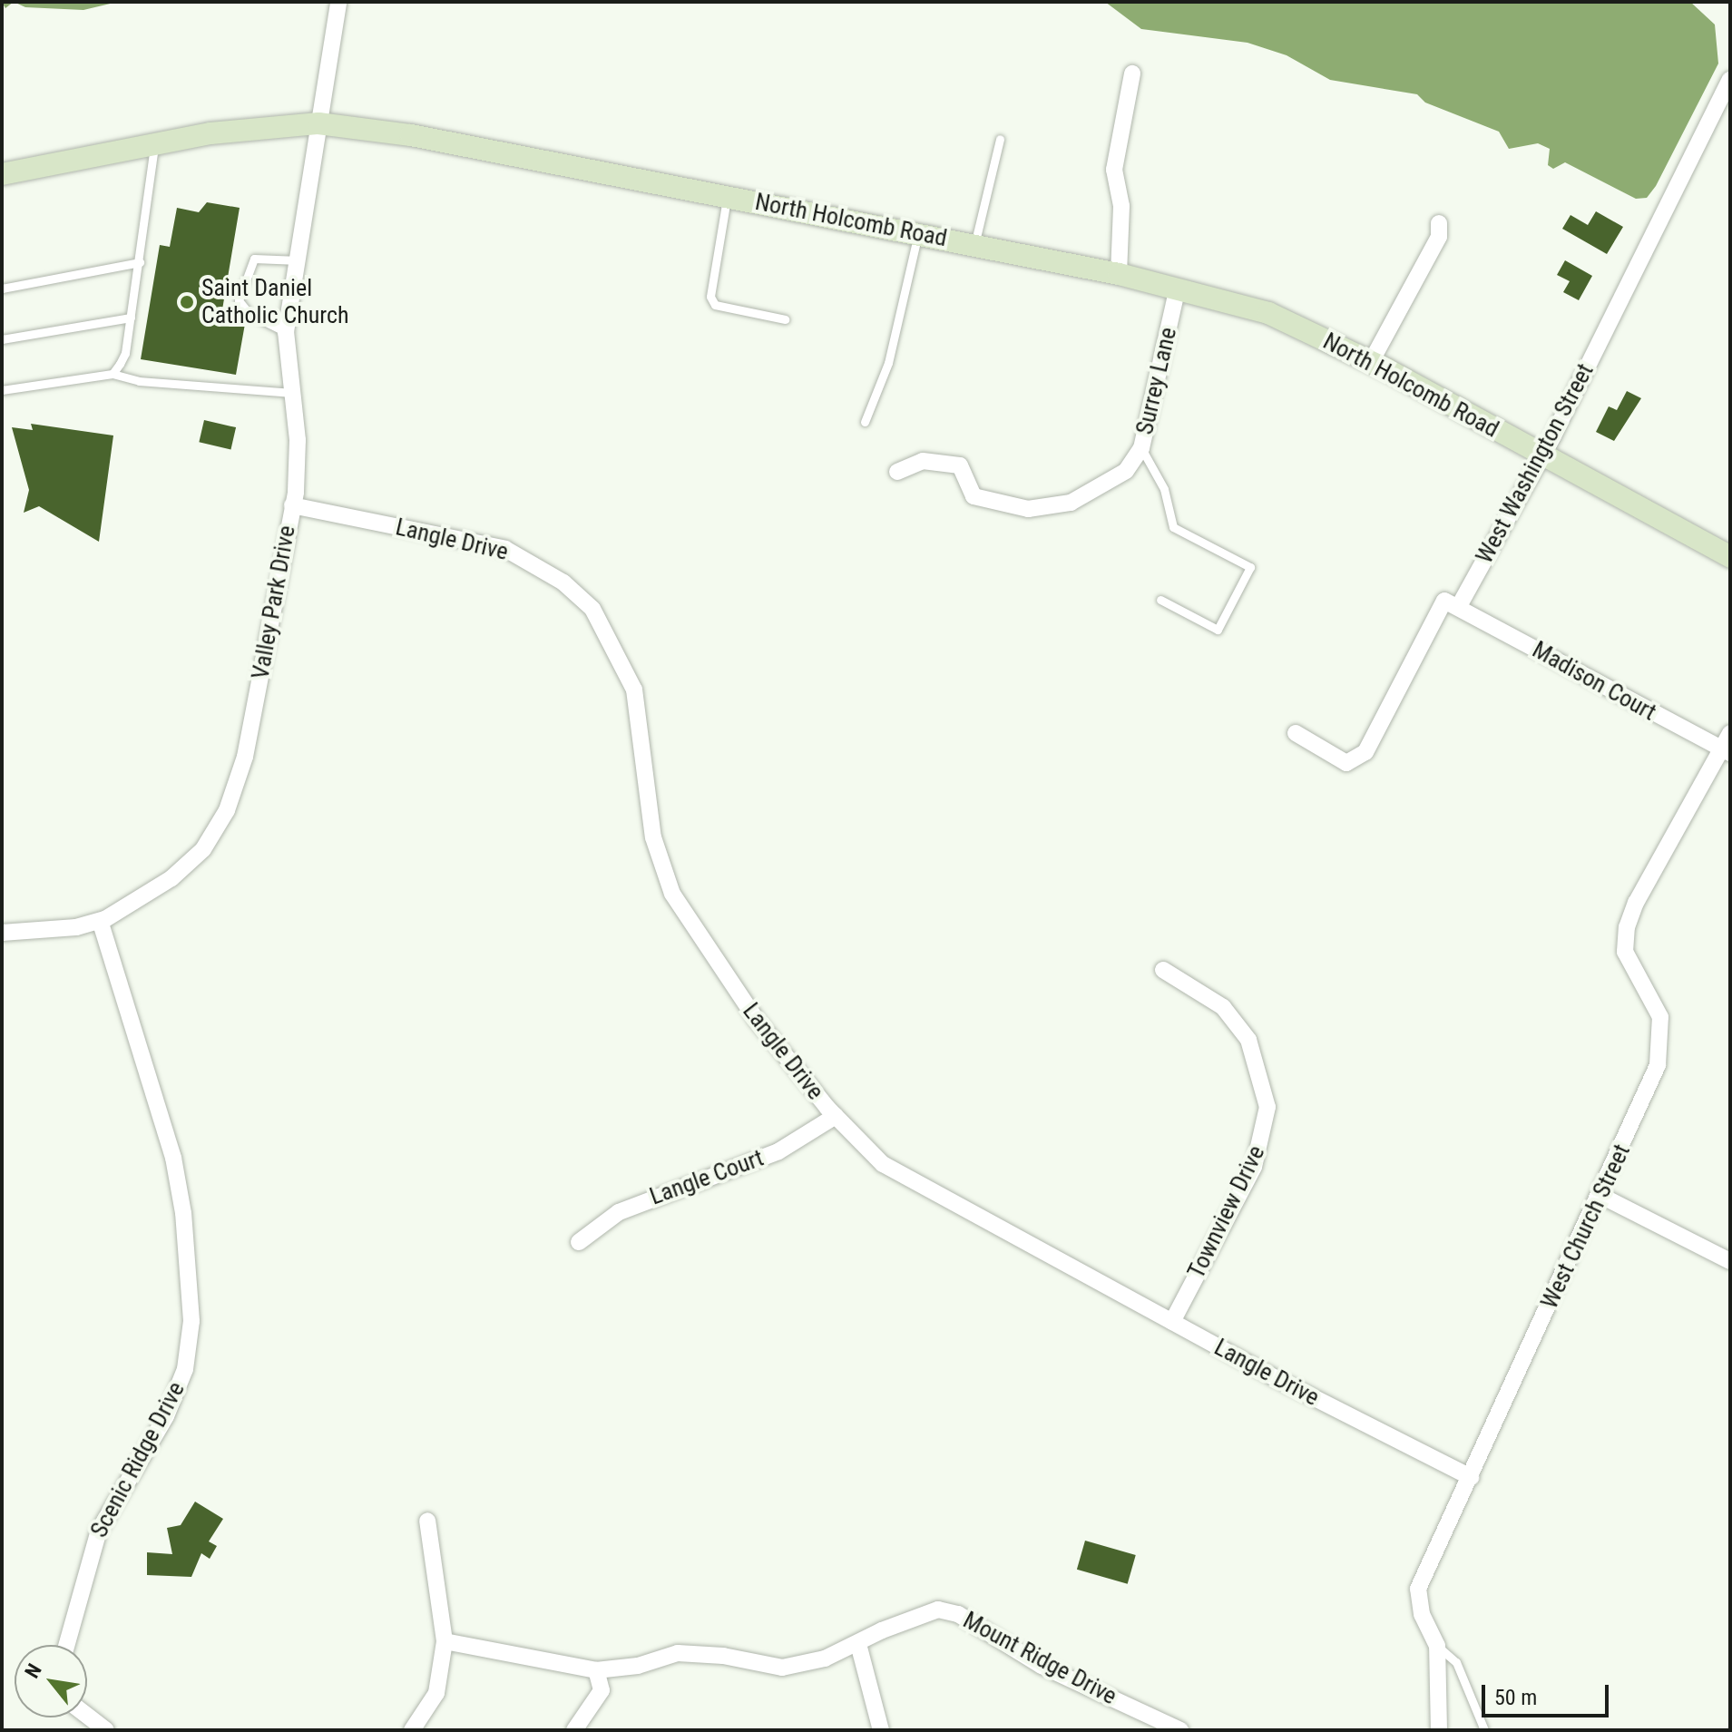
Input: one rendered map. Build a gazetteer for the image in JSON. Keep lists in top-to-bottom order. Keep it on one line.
{"streets":{"street":["North Holcomb Road","Surrey Lane","West Washington Street","Langle Drive","Valley Park Drive","Madison Court","Langle Court","Townview Drive","West Church Street","Scenic Ridge Drive","Mount Ridge Drive"]},"crossings":[["North Holcomb Road","Surrey Lane"],["North Holcomb Road","West Washington Street"],["North Holcomb Road","Valley Park Drive"],["West Washington Street","Madison Court"],["Langle Drive","Valley Park Drive"],["Langle Drive","Langle Court"],["Langle Drive","Townview Drive"],["Langle Drive","West Church Street"],["Valley Park Drive","Scenic Ridge Drive"],["Madison Court","West Church Street"]],"places":["Saint Daniel Catholic Church"],"scale_bar":"50 m","north":"top left"}
